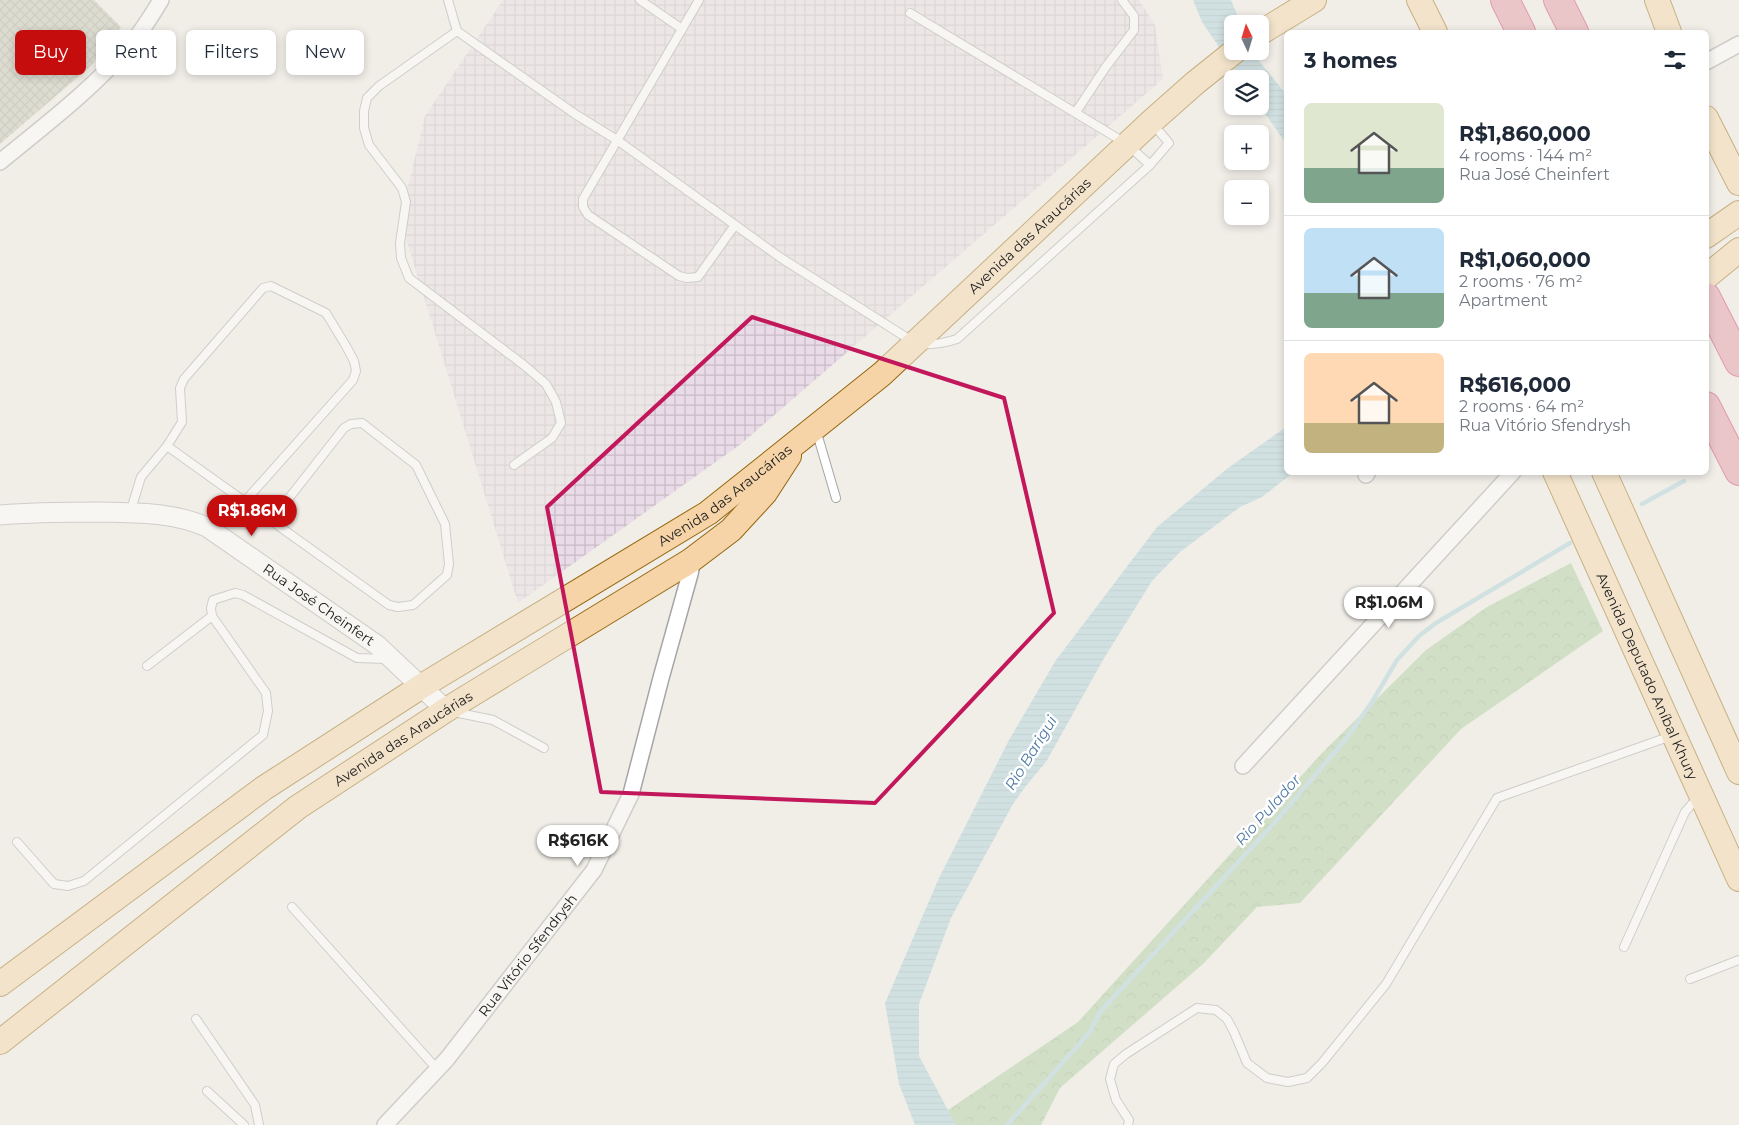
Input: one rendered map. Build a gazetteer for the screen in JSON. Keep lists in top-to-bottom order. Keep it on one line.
{"streets":{"main road":["Avenida das Araucárias","Avenida Deputado Aníbal Khury"],"street":["Rua José Cheinfert","Rua Vitório Sfendrysh"]},"crossings":[["Avenida das Araucárias","Rua José Cheinfert"],["Avenida das Araucárias","Rua Vitório Sfendrysh"]],"water":["Rio Barigui","Rio Pulador"],"north":"top","page":{"map_buttons":["+","−"],"chip":["Buy","Rent","Filters","New"],"heading":"3 homes","list":[{"name":"R$1,860,000","note":"4 rooms · 144 m² · Rua José Cheinfert"},{"name":"R$1,060,000","note":"2 rooms · 76 m² · Apartment"},{"name":"R$616,000","note":"2 rooms · 64 m² · Rua Vitório Sfendrysh"}],"price":["R$1.86M","R$1.06M","R$616K"]}}
